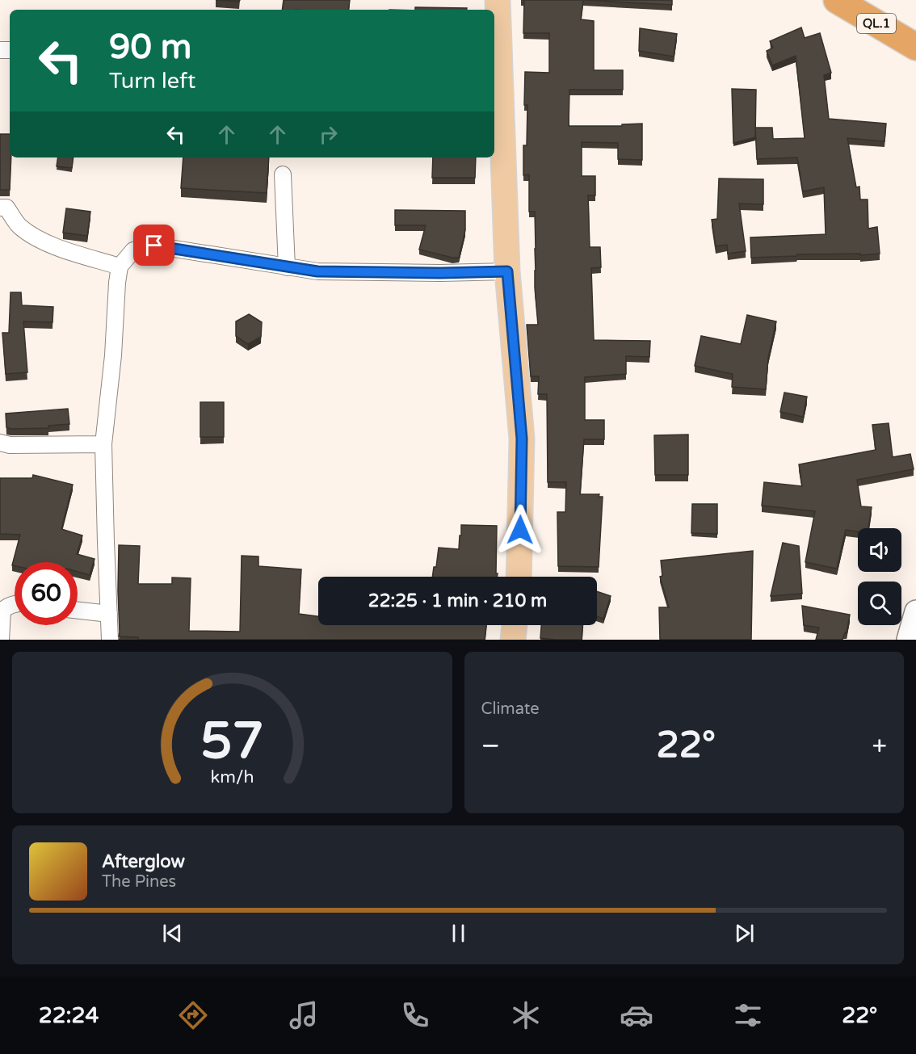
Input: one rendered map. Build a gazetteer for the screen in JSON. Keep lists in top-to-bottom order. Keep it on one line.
{"streets":{"highway":["QL.1"]},"page":{"turn":["90 m","Turn left"],"limit":"60","trip":"22:25 · 1 min · 210 m","tile":"Climate","heat":["−","22°","+"],"song":["Afterglow","The Pines"],"tabs":["22:24","22°"],"gauge":["57","km/h"]}}
